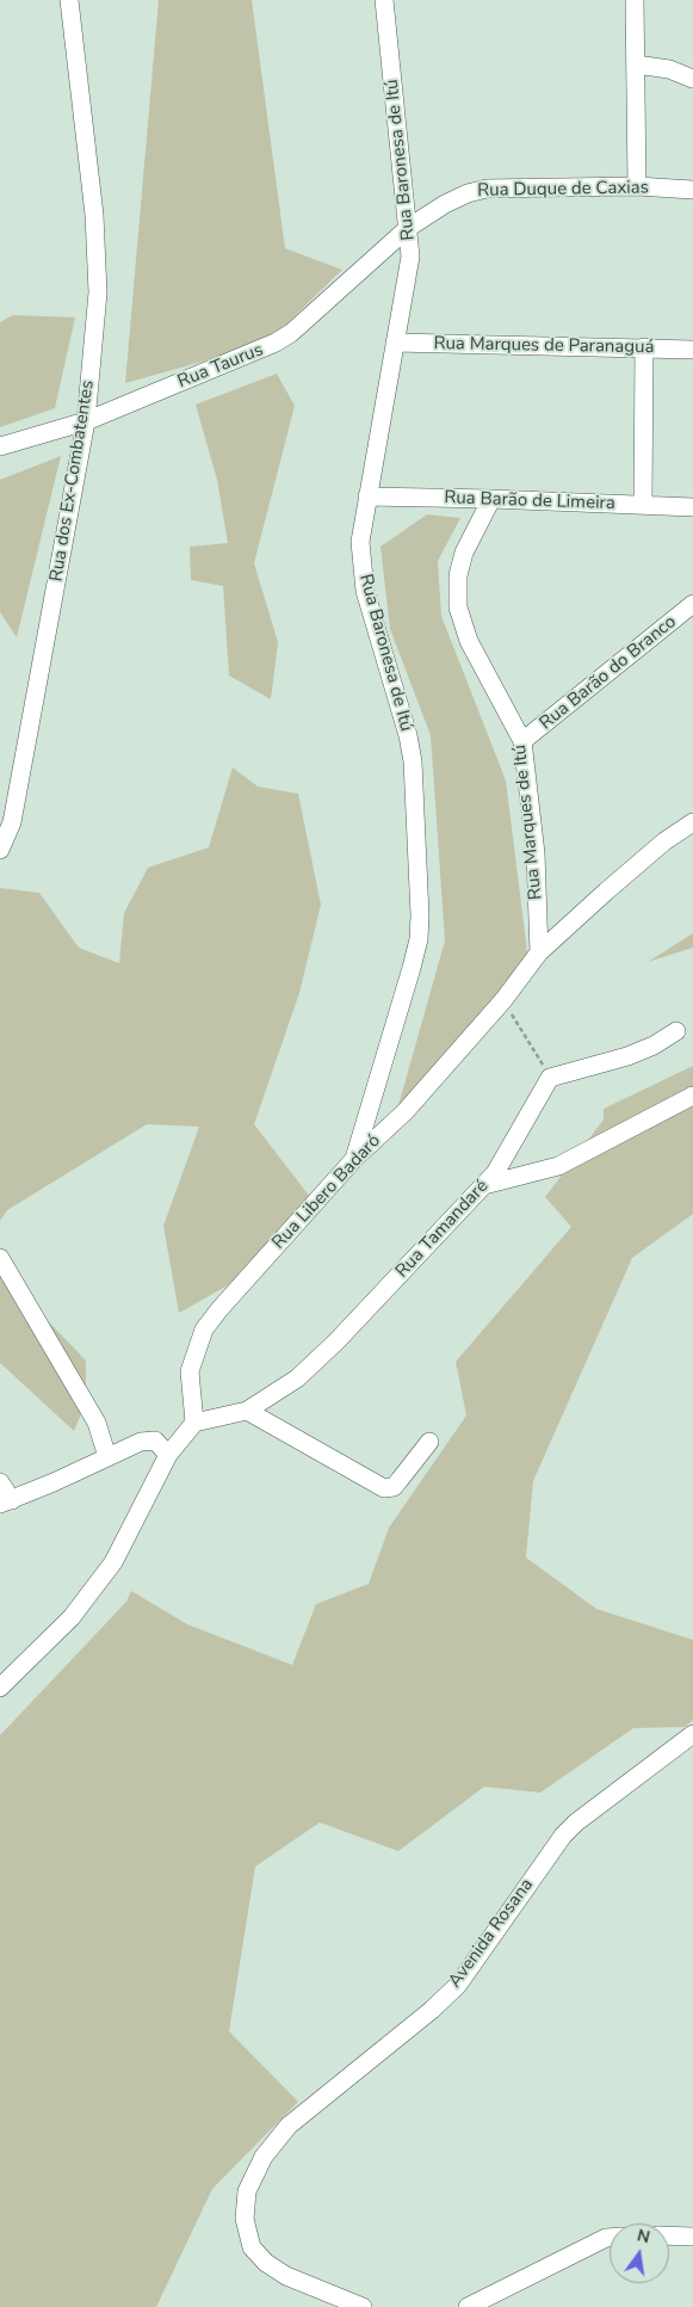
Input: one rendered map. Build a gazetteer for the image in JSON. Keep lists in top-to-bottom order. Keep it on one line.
{"streets":{"street":["Rua Baronesa de Itú","Rua Duque de Caxias","Rua Marques de Paranaguá","Rua Taurus","Rua dos Ex-Combatentes","Rua Barão de Limeira","Rua Barão do Branco","Rua Marques de Itú","Rua Libero Badaró","Rua Tamandaré","Avenida Rosana"]},"crossings":[["Rua Baronesa de Itú","Rua Duque de Caxias"],["Rua Baronesa de Itú","Rua Marques de Paranaguá"],["Rua Baronesa de Itú","Rua Taurus"],["Rua Baronesa de Itú","Rua Barão de Limeira"],["Rua Baronesa de Itú","Rua Libero Badaró"],["Rua Duque de Caxias","Rua Taurus"],["Rua Taurus","Rua dos Ex-Combatentes"],["Rua Barão de Limeira","Rua Marques de Itú"],["Rua Barão do Branco","Rua Marques de Itú"],["Rua Marques de Itú","Rua Libero Badaró"],["Rua Libero Badaró","Rua Tamandaré"]],"north":"top"}
